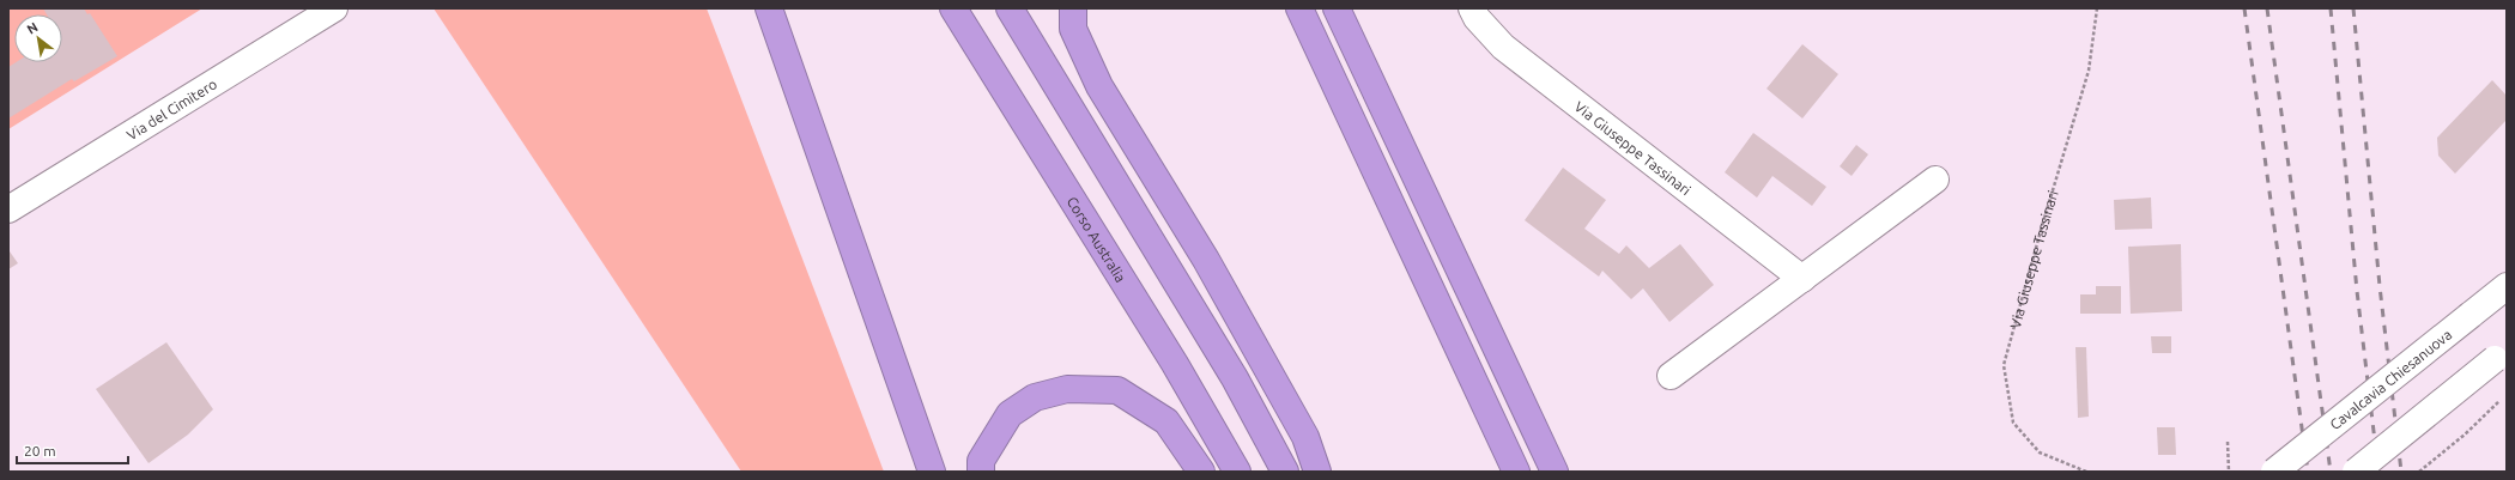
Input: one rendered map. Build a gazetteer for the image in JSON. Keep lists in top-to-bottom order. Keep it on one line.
{"streets":{"highway":["Corso Australia"],"street":["Via del Cimitero","Via Giuseppe Tassinari","Cavalcavia Chiesanuova"]},"scale_bar":"20 m","north":"top left"}
